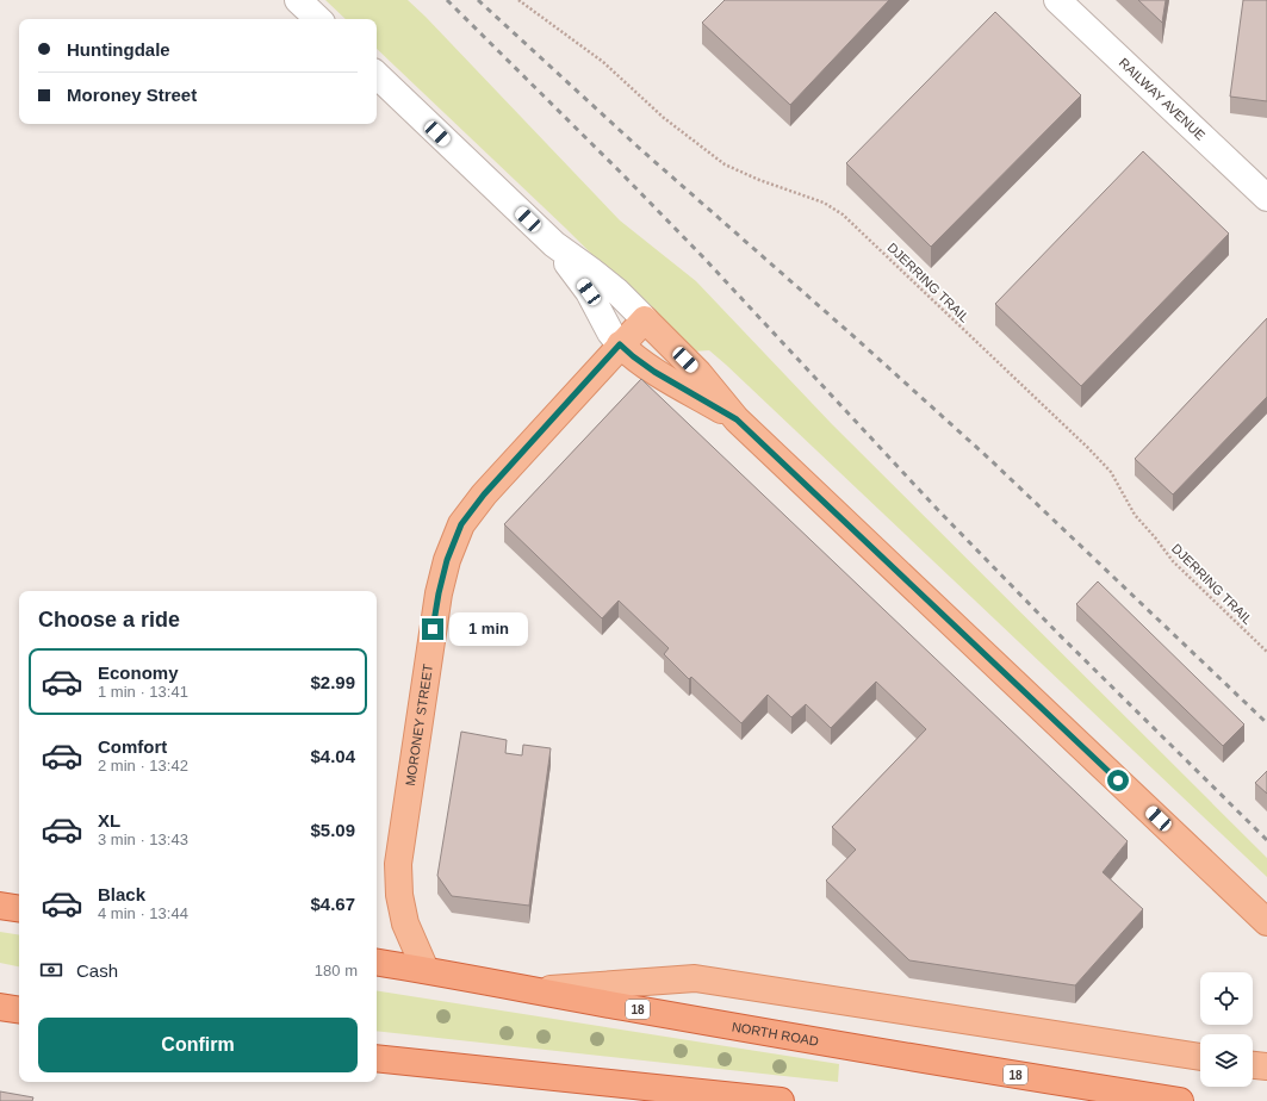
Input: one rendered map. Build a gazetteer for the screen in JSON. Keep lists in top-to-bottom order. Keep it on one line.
{"streets":{"highway":["18","NORTH ROAD"],"main road":["MORONEY STREET"],"street":["RAILWAY AVENUE"],"path":["DJERRING TRAIL"]},"crossings":[["MORONEY STREET","NORTH ROAD"]],"page":{"banner":["Huntingdale","Moroney Street"],"heading":"Choose a ride","bubble":"1 min","list":[{"name":"Economy","note":"1 min · 13:41","value":"$2.99"},{"name":"Comfort","note":"2 min · 13:42","value":"$4.04"},{"name":"XL","note":"3 min · 13:43","value":"$5.09"},{"name":"Black","note":"4 min · 13:44","value":"$4.67"}],"pay":["Cash","180 m"],"buttons":"Confirm"}}
